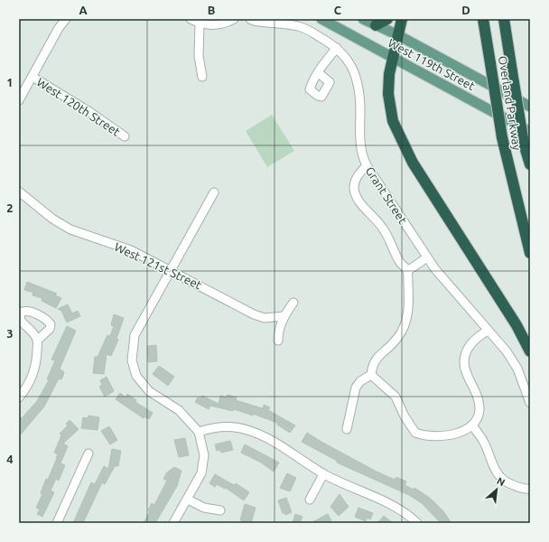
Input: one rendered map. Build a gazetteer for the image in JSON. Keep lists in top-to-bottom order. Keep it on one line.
{"streets":{"highway":["Overland Parkway"],"main road":["West 119th Street"],"street":["West 120th Street","Grant Street","West 121st Street"]},"north":"top right","grid":{"columns":["A","B","C","D"],"rows":["1","2","3","4"]}}
